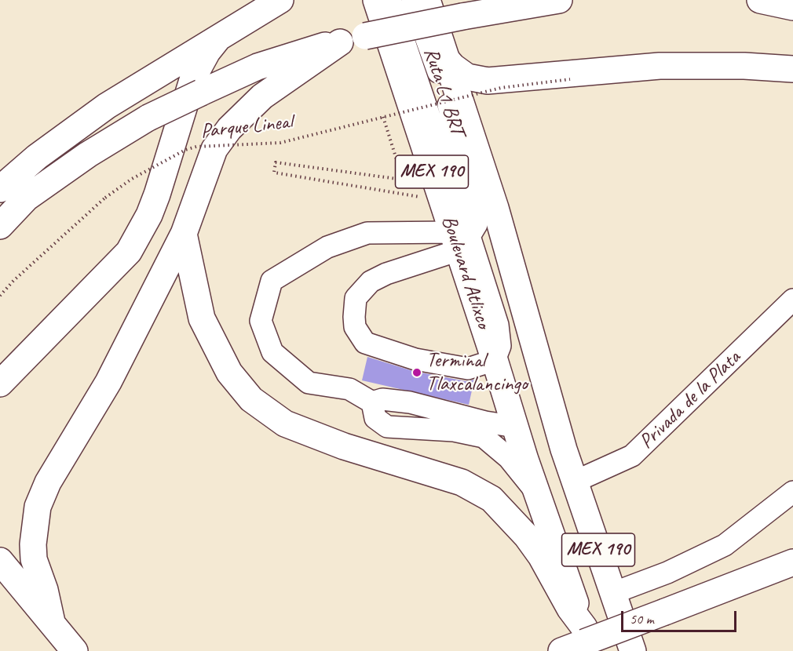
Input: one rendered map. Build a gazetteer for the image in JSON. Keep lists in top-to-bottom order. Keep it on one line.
{"streets":{"main road":["MEX 190","Boulevard Atlixco"],"street":["Ruta L1 BRT","Privada de la Plata"],"path":["Parque Lineal"]},"crossings":[["Ruta L1 BRT","Boulevard Atlixco"],["MEX 190","Privada de la Plata"]],"places":["Terminal Tlaxcalancingo"],"scale_bar":"50 m"}
